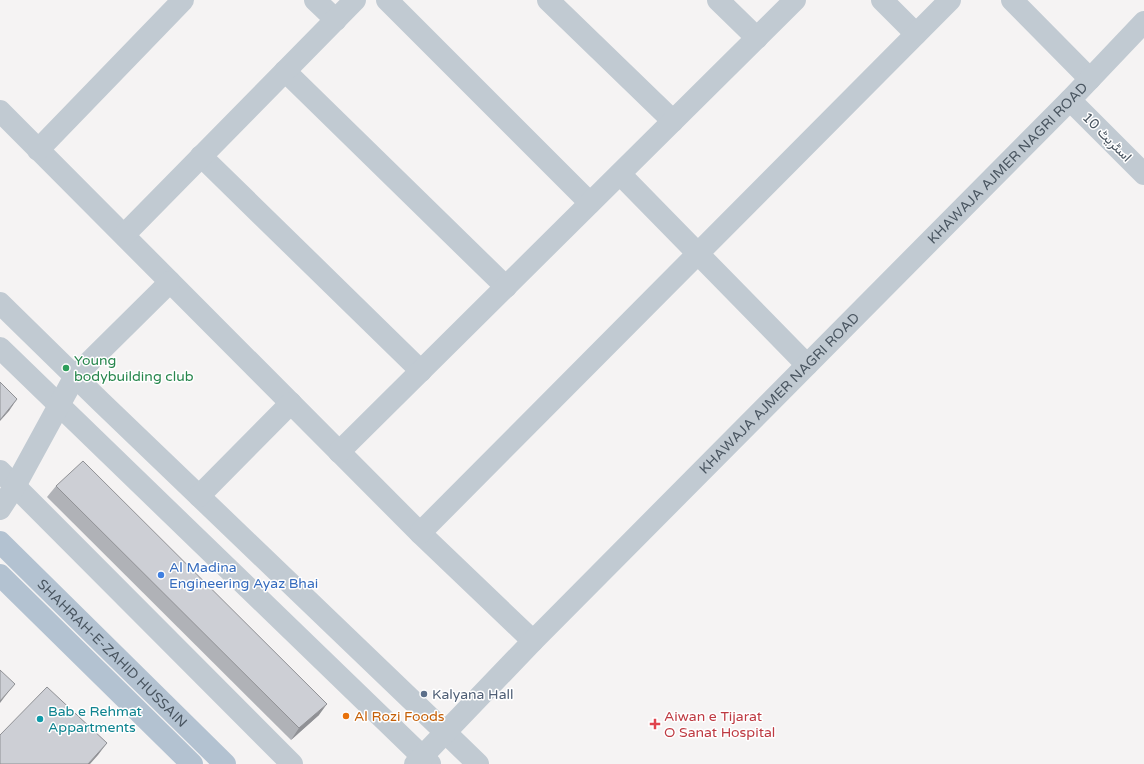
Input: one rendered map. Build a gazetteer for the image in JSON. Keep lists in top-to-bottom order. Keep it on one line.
{"streets":{"main road":["SHAHRAH-E-ZAHID HUSSAIN"],"street":["اسٹریٹ 10","KHAWAJA AJMER NAGRI ROAD"]},"crossings":[["اسٹریٹ 10","KHAWAJA AJMER NAGRI ROAD"]],"places":{"other":["Young bodybuilding club","Al Madina Engineering Ayaz Bhai","Kalyana Hall","Al Rozi Foods","Bab e Rehmat Appartments"],"health":["Aiwan e Tijarat O Sanat Hospital"]}}
